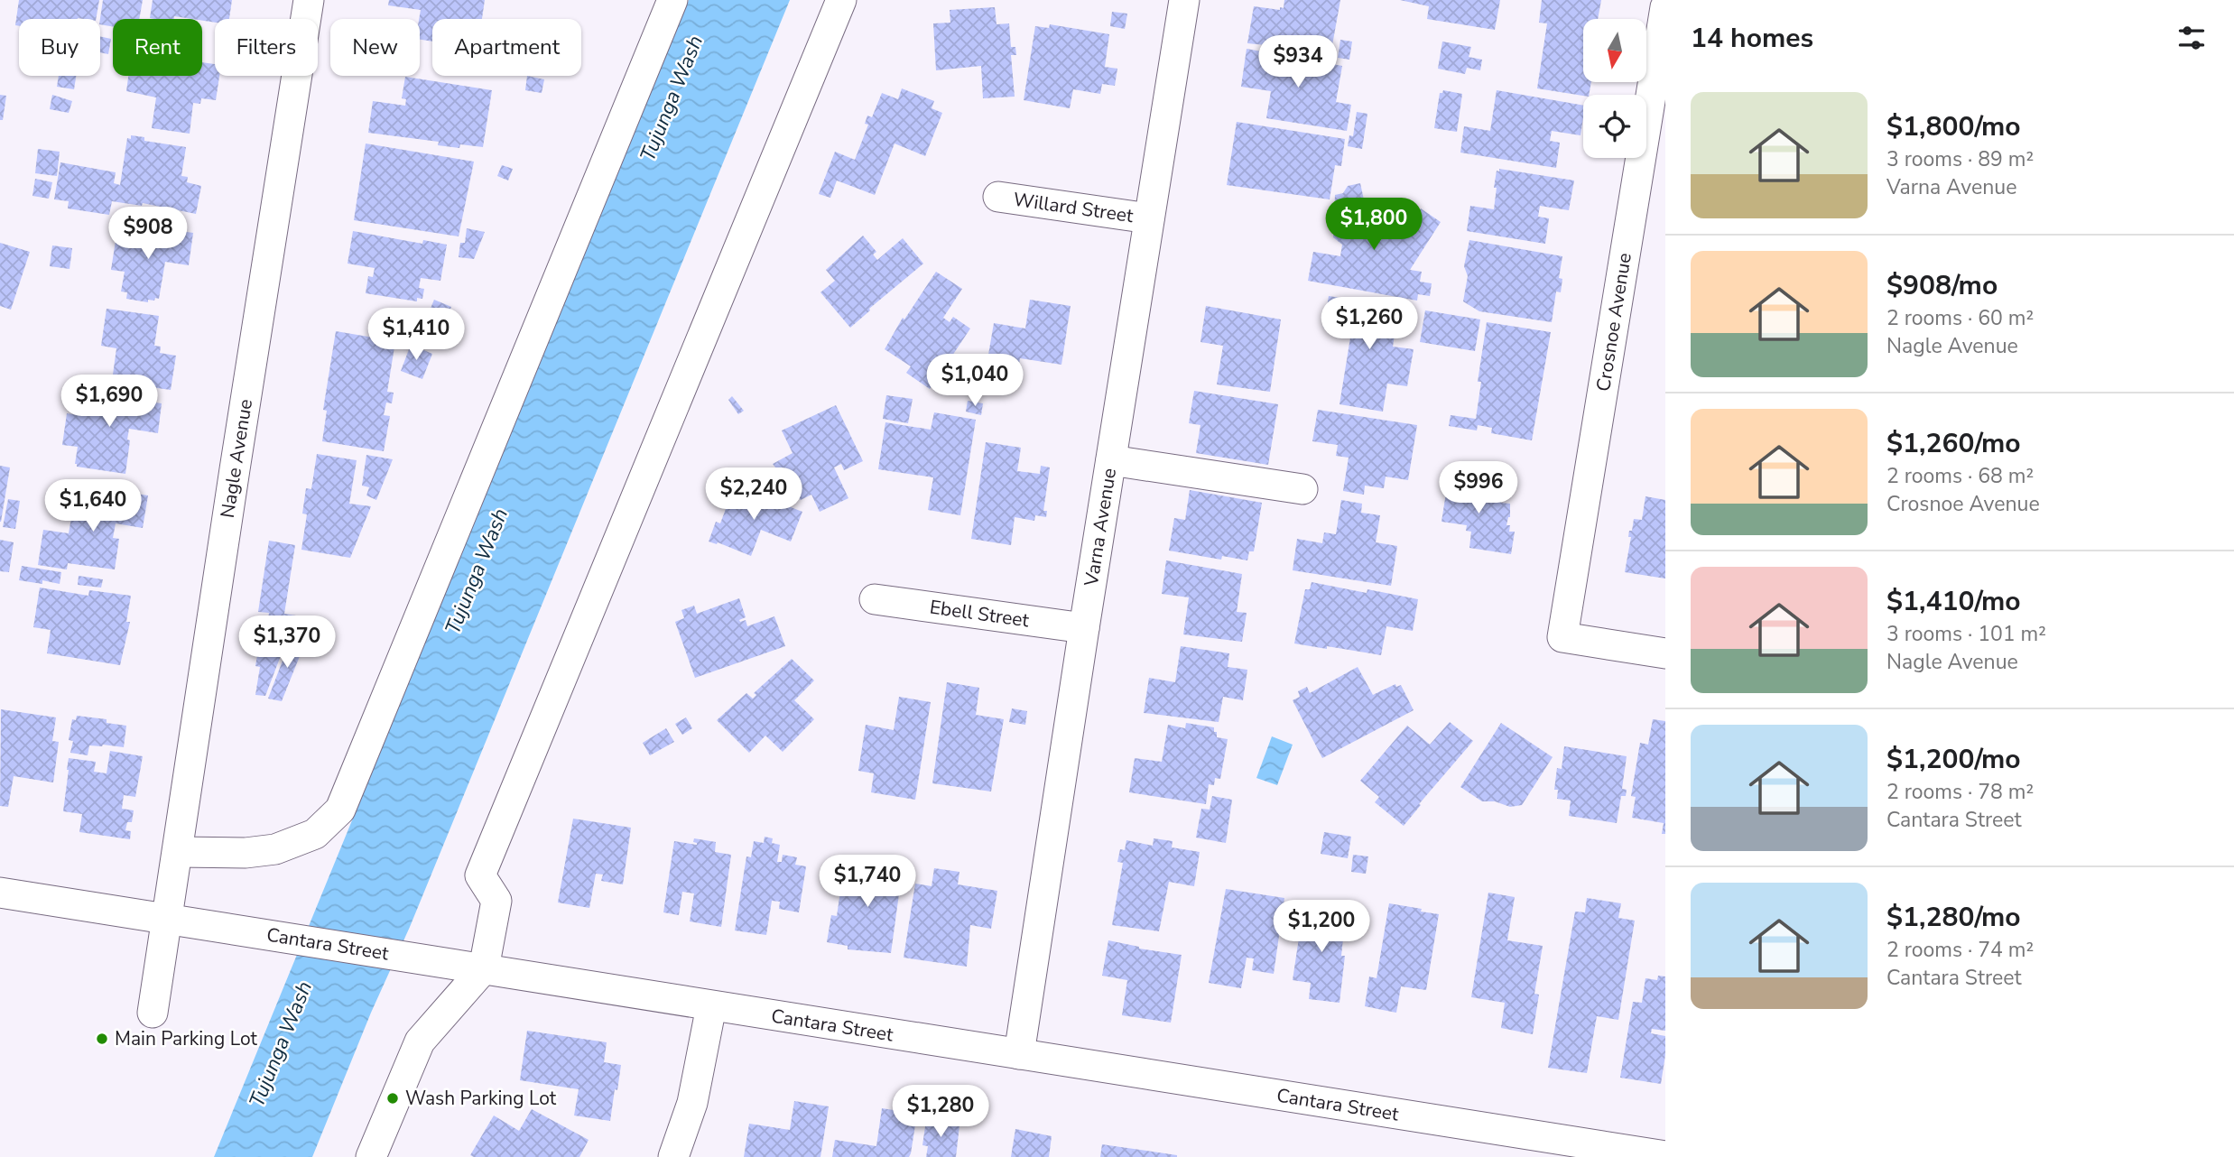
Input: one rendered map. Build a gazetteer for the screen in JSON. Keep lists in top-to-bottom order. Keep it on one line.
{"streets":{"street":["Willard Street","Crosnoe Avenue","Nagle Avenue","Varna Avenue","Ebell Street","Cantara Street"]},"crossings":[["Willard Street","Varna Avenue"],["Nagle Avenue","Cantara Street"],["Varna Avenue","Ebell Street"],["Varna Avenue","Cantara Street"]],"water":["Tujunga Wash"],"places":["Main Parking Lot","Wash Parking Lot"],"north":"bottom","page":{"heading":"14 homes","chip":["Buy","Rent","Filters","New","Apartment"],"price":["$934","$1,800","$908","$1,260","$1,410","$1,040","$1,690","$996","$2,240","$1,640","$1,370","$1,740","$1,200","$1,280"],"list":[{"name":"$1,800/mo","note":"3 rooms · 89 m² · Varna Avenue"},{"name":"$908/mo","note":"2 rooms · 60 m² · Nagle Avenue"},{"name":"$1,260/mo","note":"2 rooms · 68 m² · Crosnoe Avenue"},{"name":"$1,410/mo","note":"3 rooms · 101 m² · Nagle Avenue"},{"name":"$1,200/mo","note":"2 rooms · 78 m² · Cantara Street"},{"name":"$1,280/mo","note":"2 rooms · 74 m² · Cantara Street"}]}}
